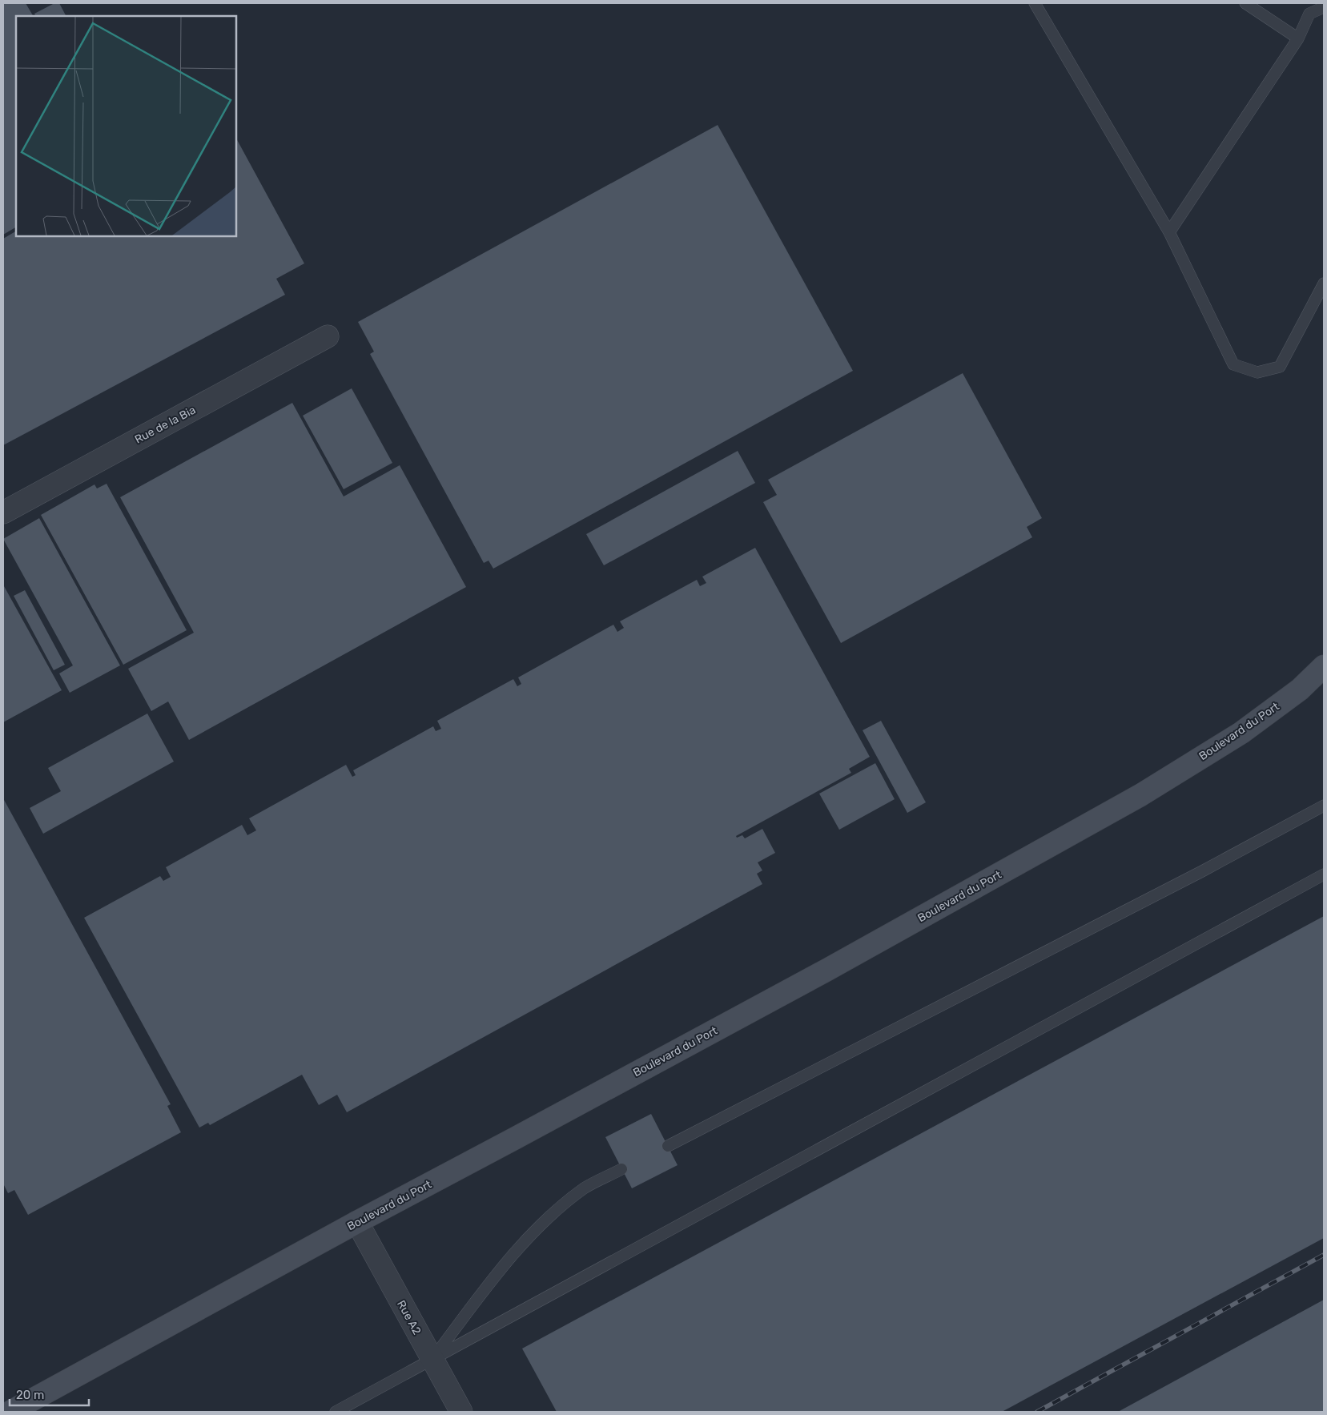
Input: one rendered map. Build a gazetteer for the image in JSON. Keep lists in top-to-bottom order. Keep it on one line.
{"streets":{"main road":["Boulevard du Port"],"street":["Rue de la Bia","Rue A2"]},"crossings":[["Boulevard du Port","Rue A2"]],"scale_bar":"20 m"}
